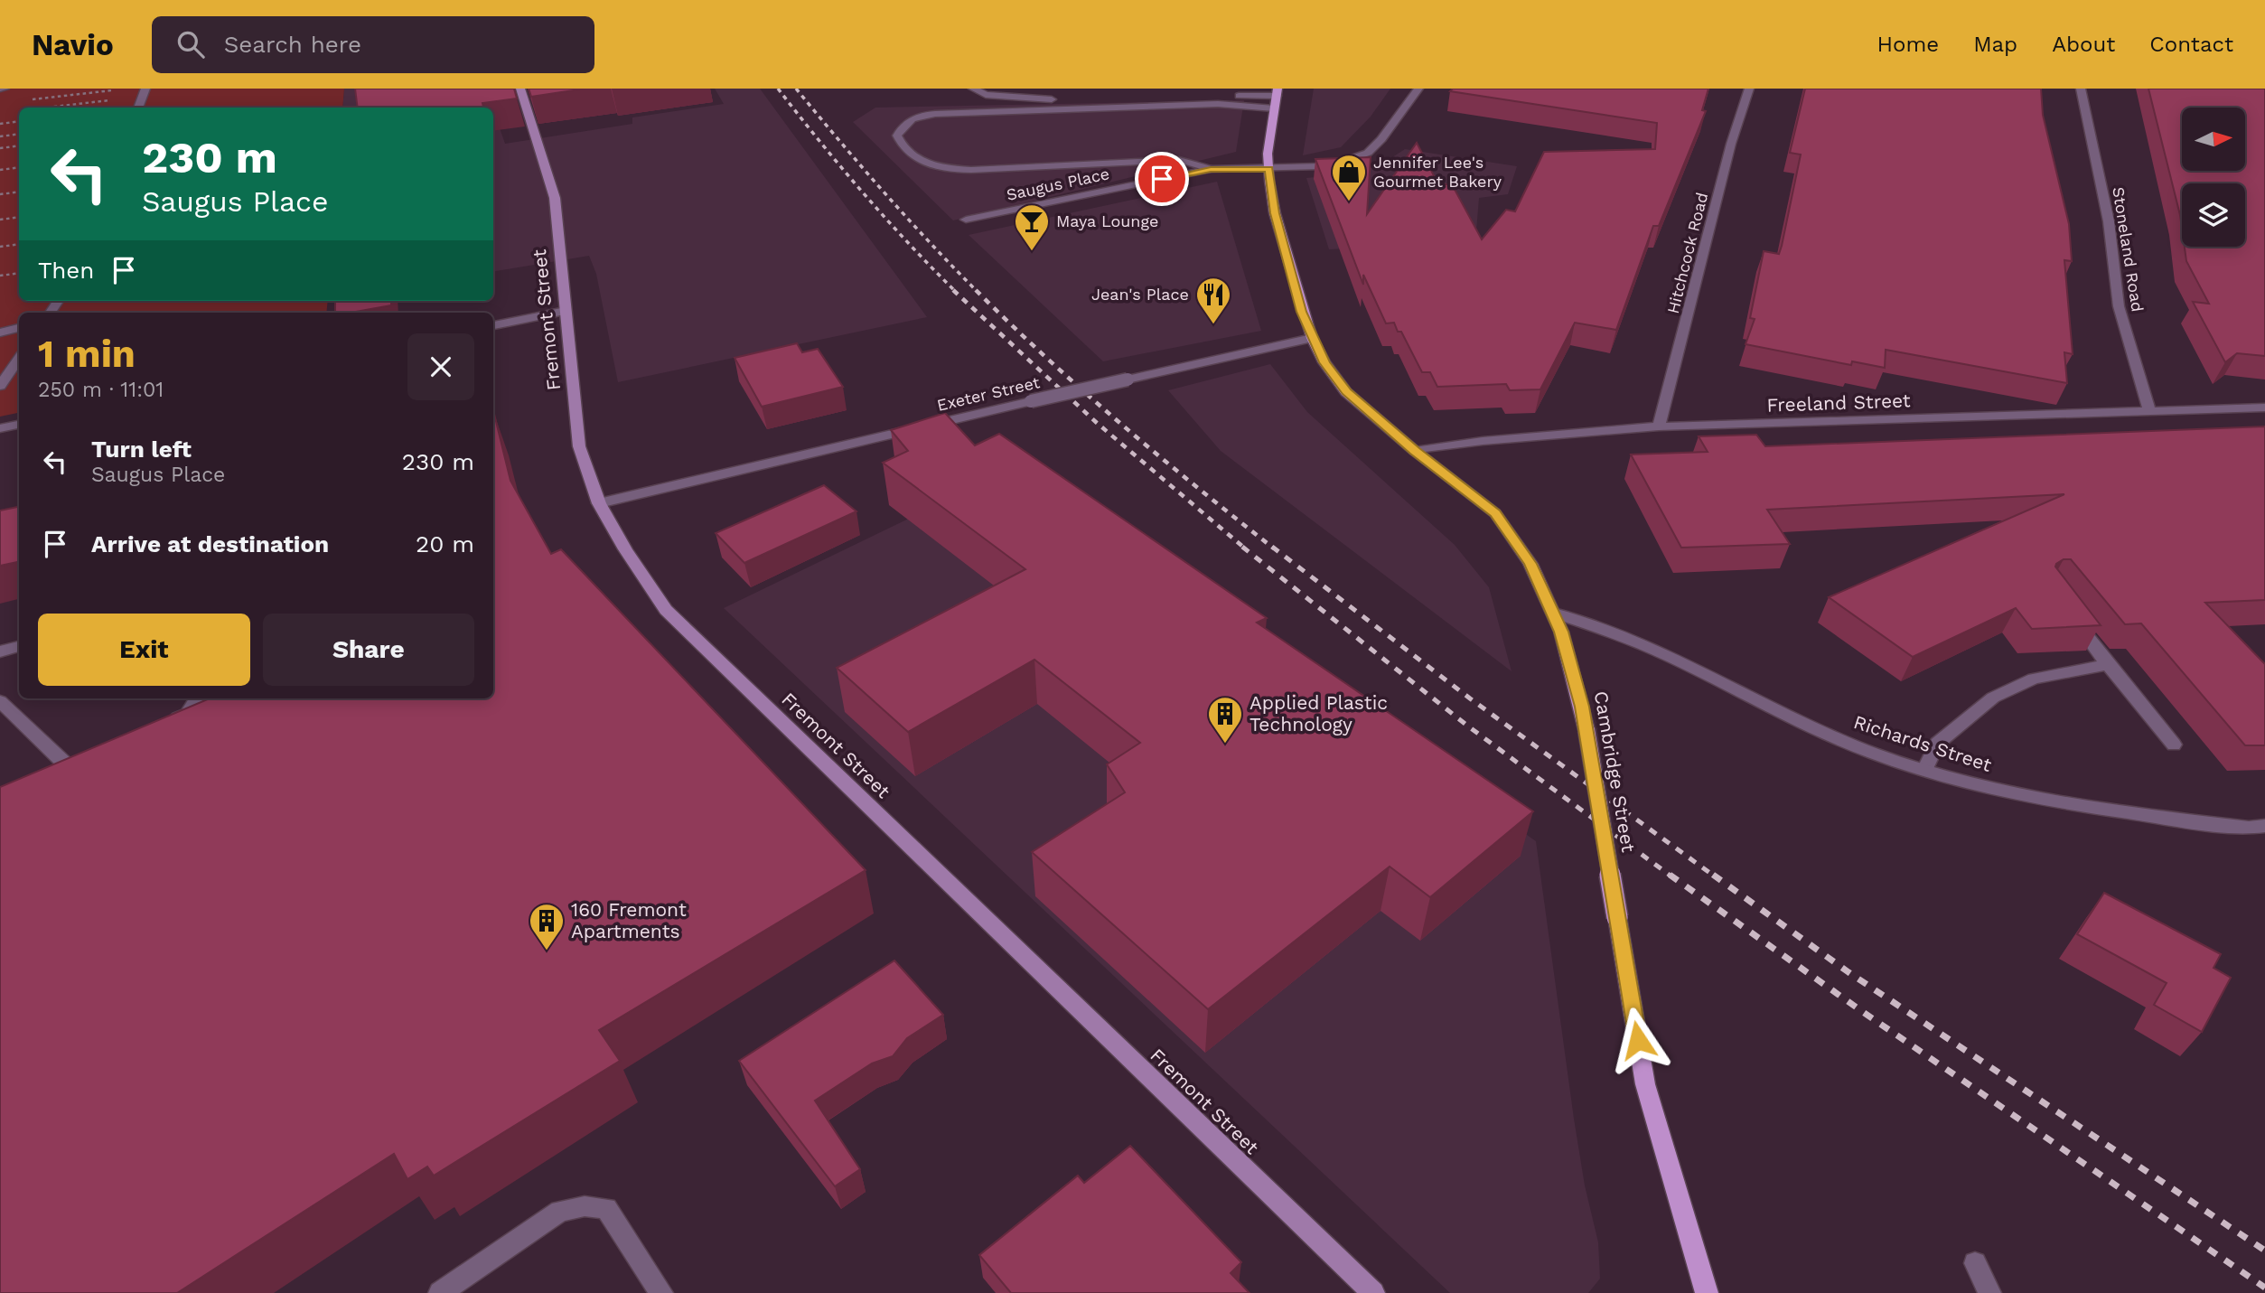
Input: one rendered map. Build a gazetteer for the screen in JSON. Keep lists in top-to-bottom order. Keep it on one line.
{"streets":{"main road":["Cambridge Street"],"street":["Saugus Place","Stoneland Road","Hitchcock Road","Fremont Street","Exeter Street","Freeland Street","Richards Street"]},"crossings":[["Saugus Place","Cambridge Street"],["Stoneland Road","Freeland Street"],["Hitchcock Road","Freeland Street"],["Fremont Street","Exeter Street"],["Exeter Street","Cambridge Street"],["Freeland Street","Cambridge Street"],["Richards Street","Cambridge Street"]],"places":{"shop":["Jennifer Lee's Gourmet Bakery"],"bar":["Maya Lounge"],"restaurant":["Jean's Place"],"building":["Applied Plastic Technology","160 Fremont Apartments"]},"north":"right","page":{"header":"Navio","search":"Search here","nav":["Home","Map","About","Contact"],"turn":["230 m","Saugus Place"],"then":"Then","heading":["1 min","250 m · 11:01"],"list":[{"name":"Turn left","note":"Saugus Place","value":"230 m"},{"name":"Arrive at destination","value":"20 m"}],"buttons":["Exit","Share"]}}
